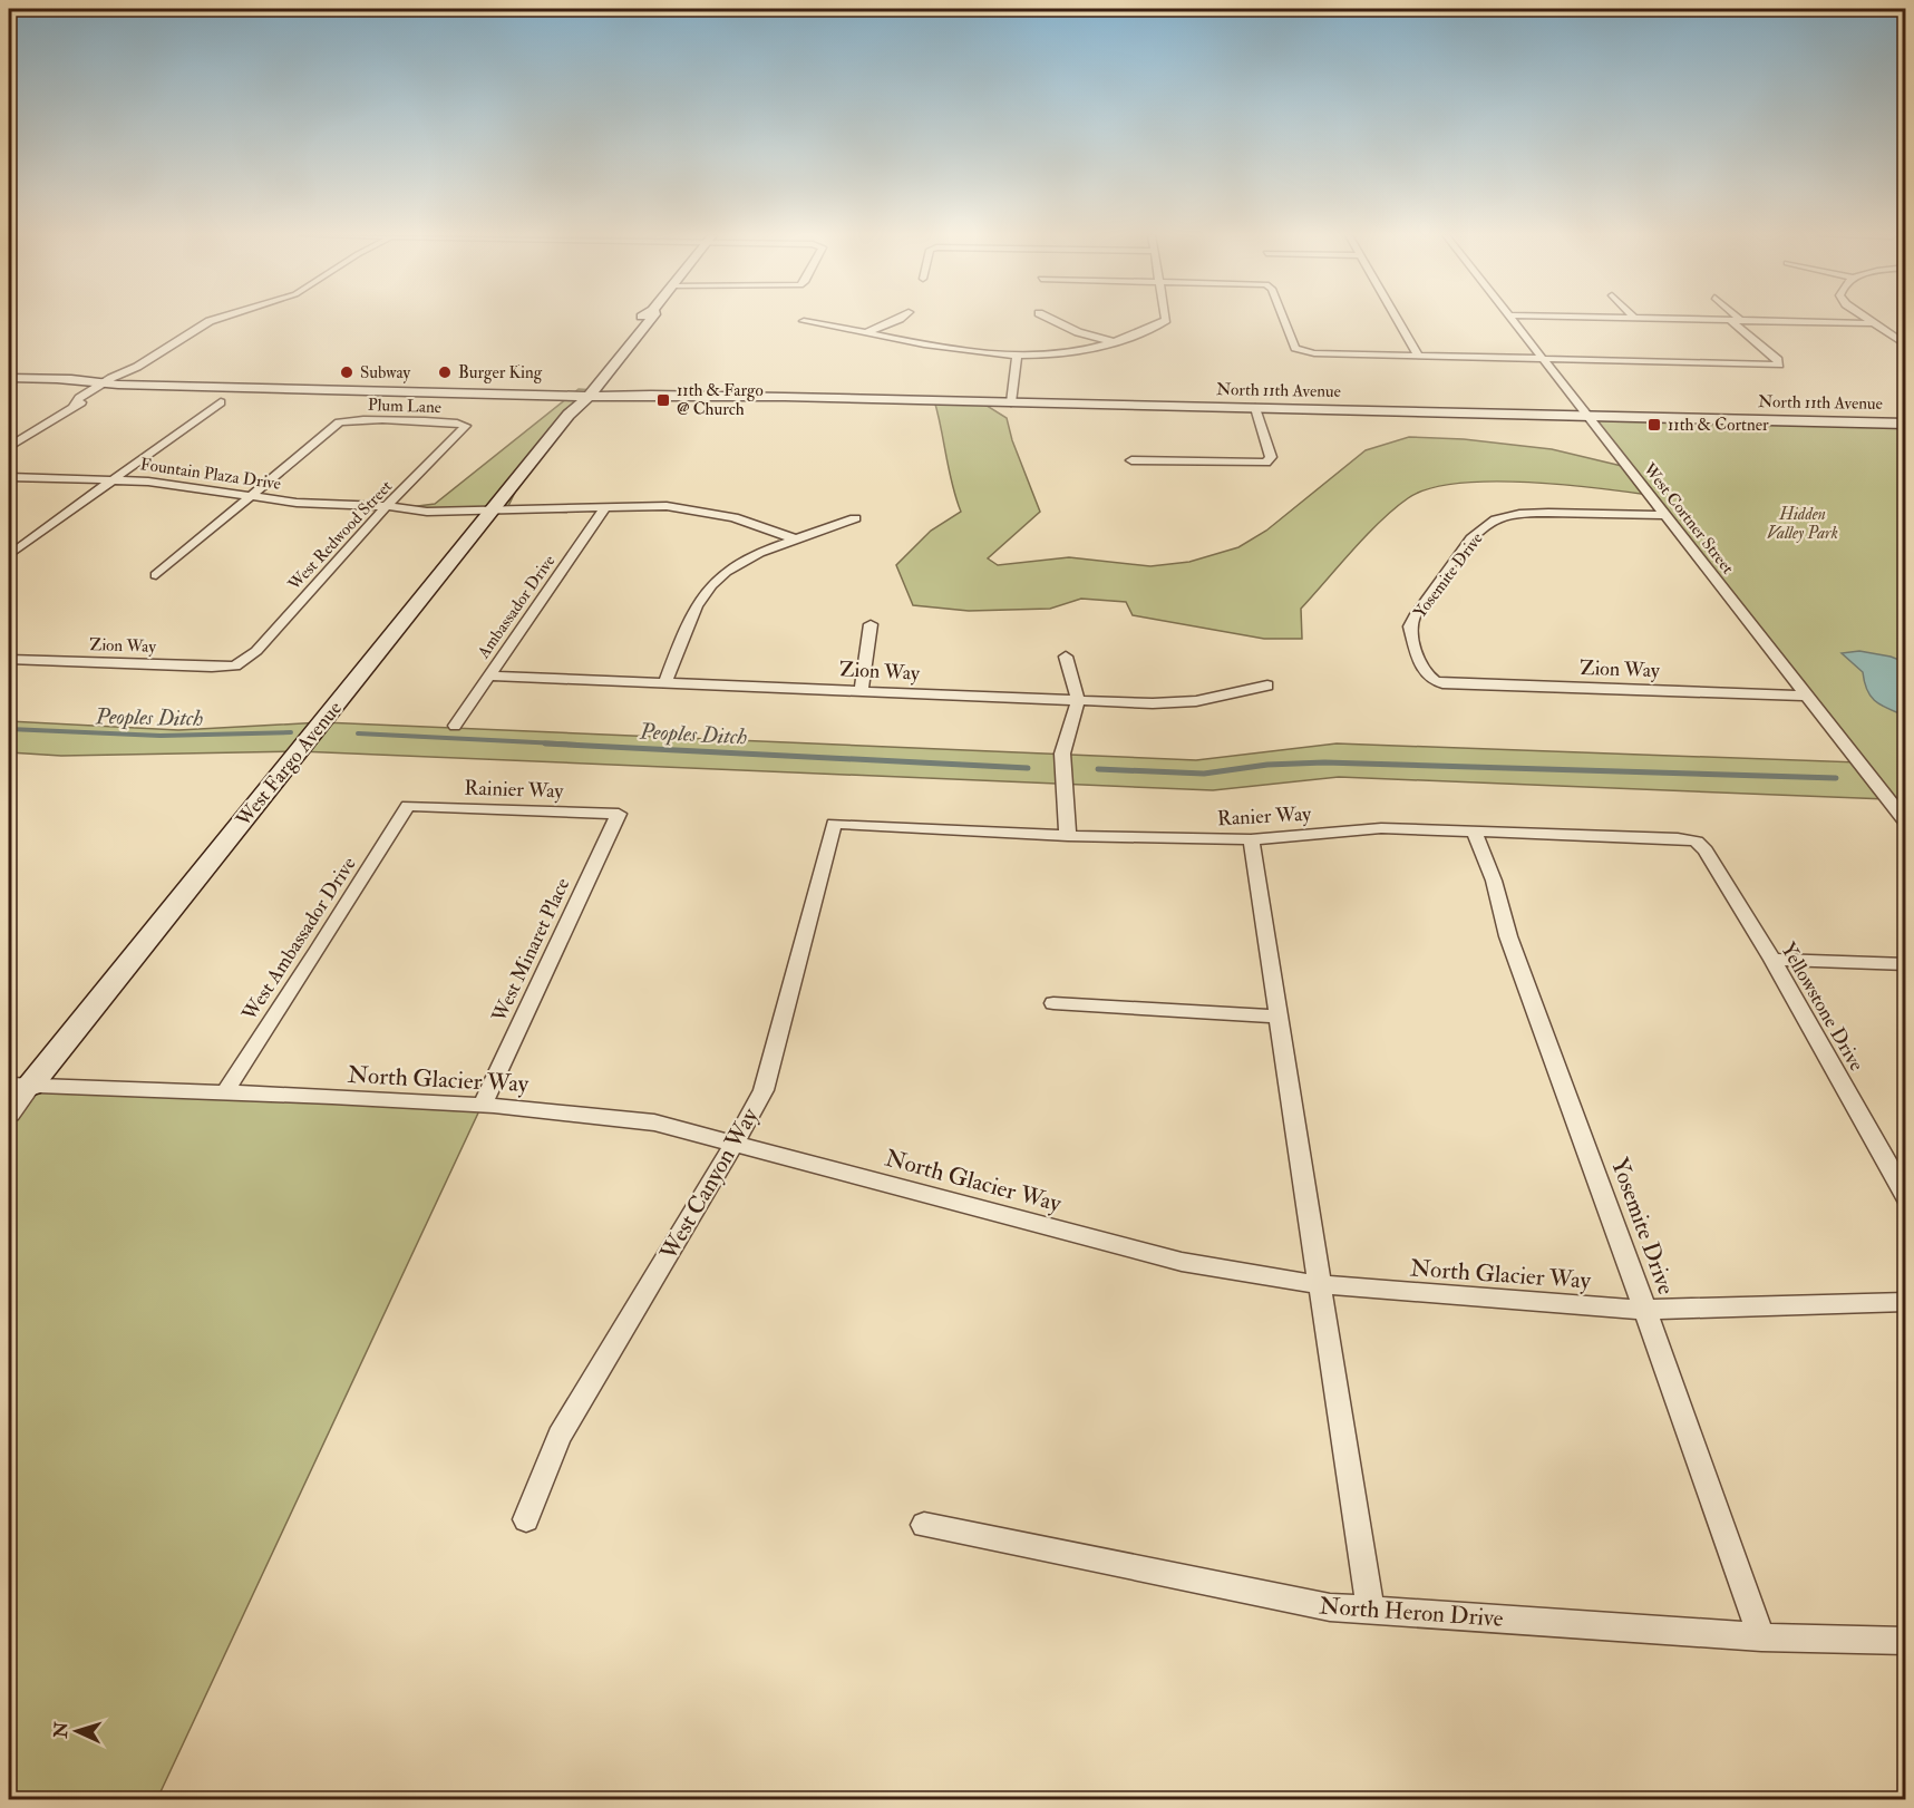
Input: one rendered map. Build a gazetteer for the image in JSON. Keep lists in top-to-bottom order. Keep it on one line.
{"streets":{"main road":["North 11th Avenue","West Fargo Avenue"],"street":["Plum Lane","Fountain Plaza Drive","West Cortner Street","West Redwood Street","Yosemite Drive","Ambassador Drive","Zion Way","Rainier Way","Ranier Way","West Ambassador Drive","West Minaret Place","Yellowstone Drive","North Glacier Way","West Canyon Way","North Heron Drive"]},"crossings":[["North 11th Avenue","West Cortner Street"],["North 11th Avenue","West Fargo Avenue"],["Plum Lane","Fountain Plaza Drive"],["Plum Lane","West Redwood Street"],["Fountain Plaza Drive","West Redwood Street"],["Fountain Plaza Drive","Ambassador Drive"],["Fountain Plaza Drive","West Fargo Avenue"],["West Cortner Street","Yosemite Drive"],["West Cortner Street","Zion Way"],["West Redwood Street","Zion Way"],["Yosemite Drive","Zion Way"],["Yosemite Drive","Ranier Way"],["Yosemite Drive","North Glacier Way"],["Yosemite Drive","North Heron Drive"],["Ambassador Drive","Zion Way"],["West Fargo Avenue","North Glacier Way"],["Rainier Way","West Ambassador Drive"],["Rainier Way","West Minaret Place"],["Ranier Way","Yellowstone Drive"],["Ranier Way","West Canyon Way"],["West Ambassador Drive","North Glacier Way"],["West Minaret Place","North Glacier Way"],["North Glacier Way","West Canyon Way"]],"water":["Peoples Ditch"],"parks":["Hidden Valley Park"],"places":{"other":["Subway","Burger King"],"transit":["11th & Fargo @ Church","11th & Cortner"]},"north":"left"}
